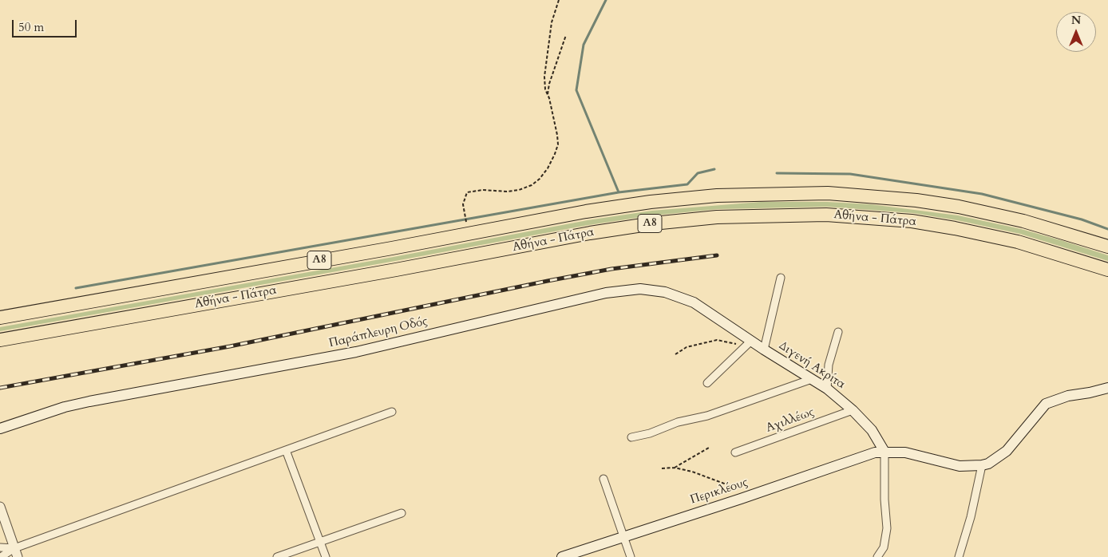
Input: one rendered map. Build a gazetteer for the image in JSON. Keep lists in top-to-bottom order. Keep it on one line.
{"streets":{"highway":["Αθήνα - Πάτρα","Α8"],"main road":["Παράπλευρη Οδός","Διγενή Ακρίτα","Περικλέους"],"street":["Αχιλλέως"]},"crossings":[["Παράπλευρη Οδός","Διγενή Ακρίτα"],["Διγενή Ακρίτα","Αχιλλέως"],["Διγενή Ακρίτα","Περικλέους"]],"scale_bar":"50 m","north":"top"}
